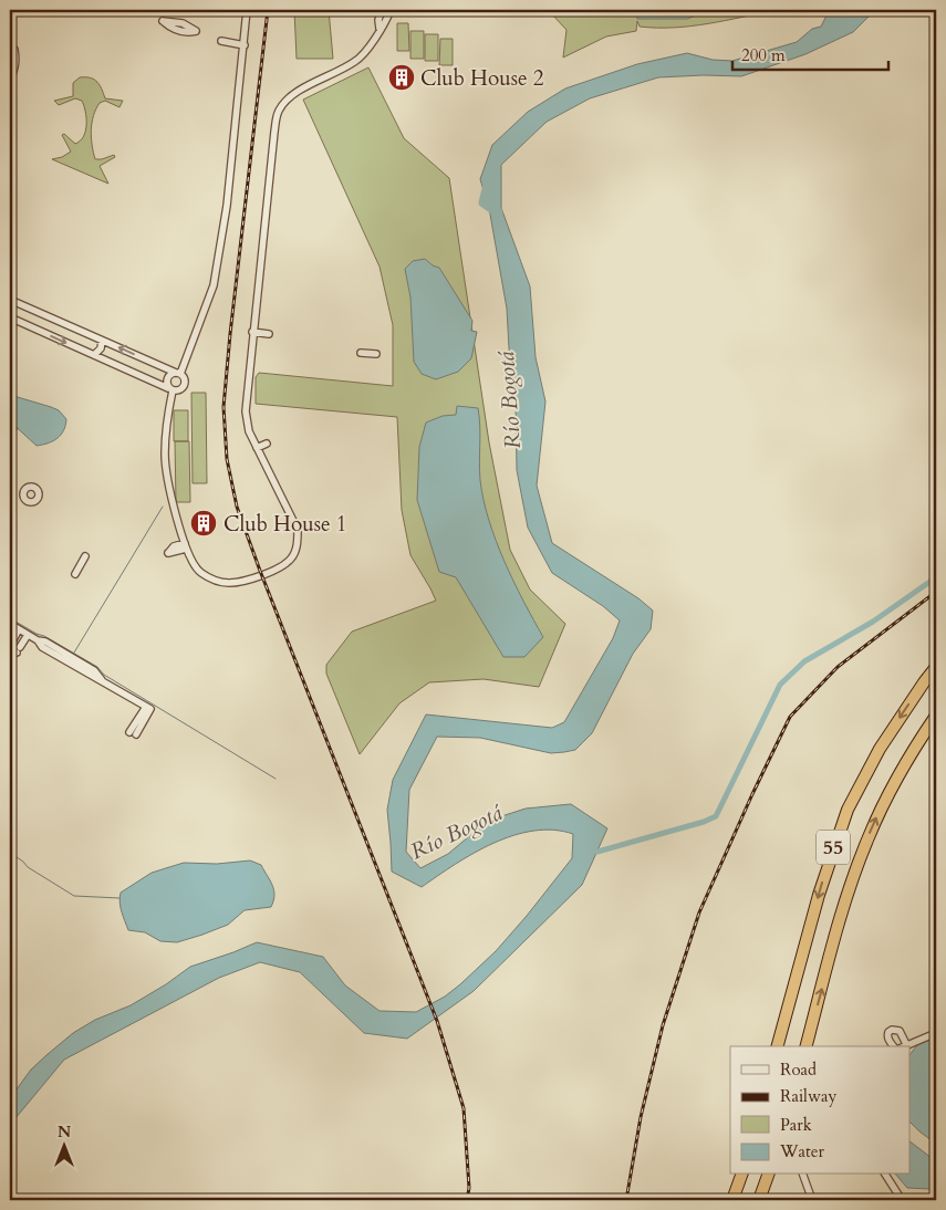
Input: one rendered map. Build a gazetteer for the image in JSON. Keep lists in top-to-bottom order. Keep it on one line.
{"streets":{"highway":["55"]},"water":["Río Bogotá"],"places":{"building":["Club House 2","Club House 1"]},"legend":["Road","Railway","Park","Water"],"scale_bar":"200 m","north":"top"}
